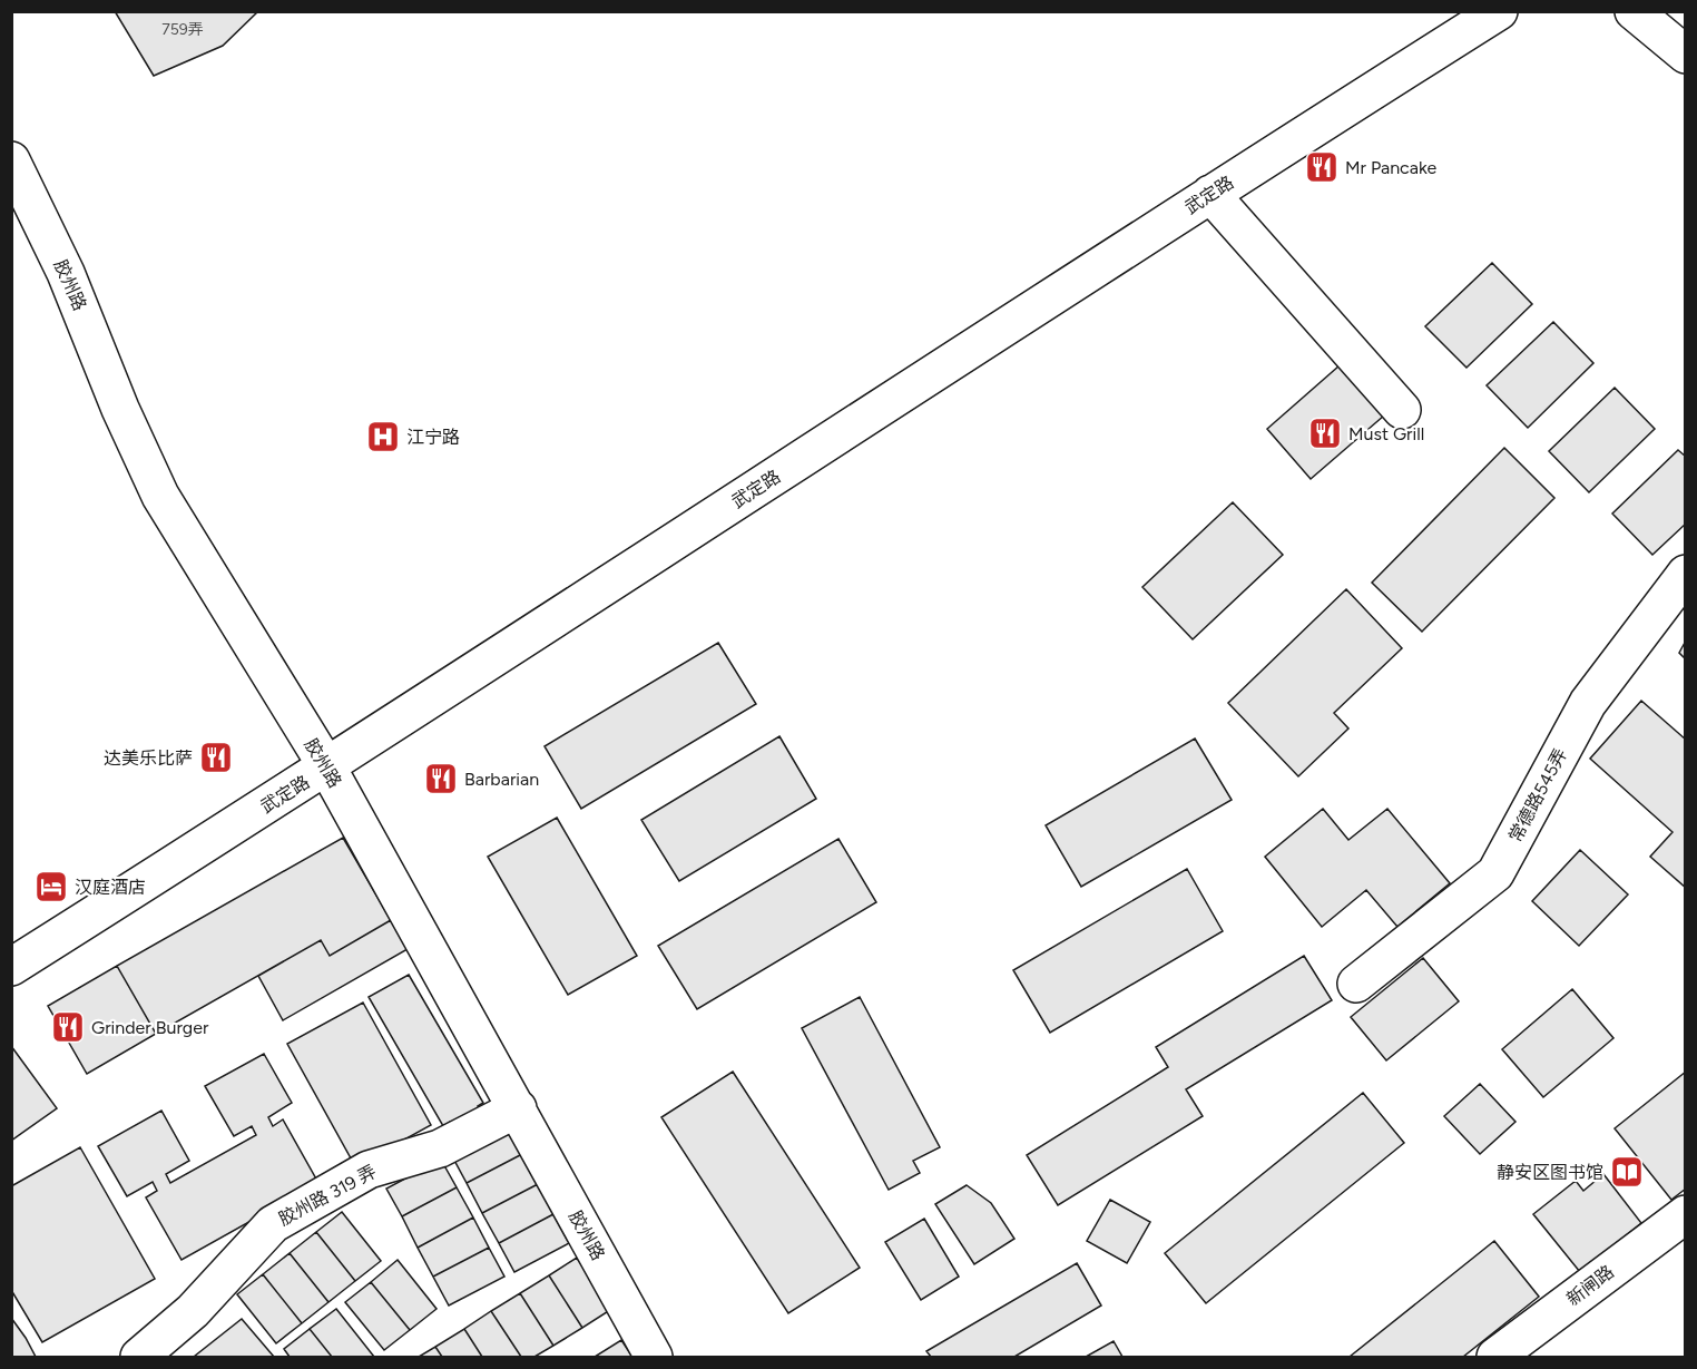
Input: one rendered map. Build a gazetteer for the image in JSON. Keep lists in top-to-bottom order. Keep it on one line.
{"streets":{"street":["武定路","胶州路","常德路545弄","胶州路 319 弄","新闸路"]},"crossings":[["武定路","胶州路"],["胶州路","胶州路 319 弄"]],"places":{"restaurant":["Mr Pancake","Must Grill","达美乐比萨","Barbarian","Grinder Burger"],"hospital":["江宁路"],"hotel":["汉庭酒店"],"library":["静安区图书馆"]},"house_numbers":["759弄"]}
